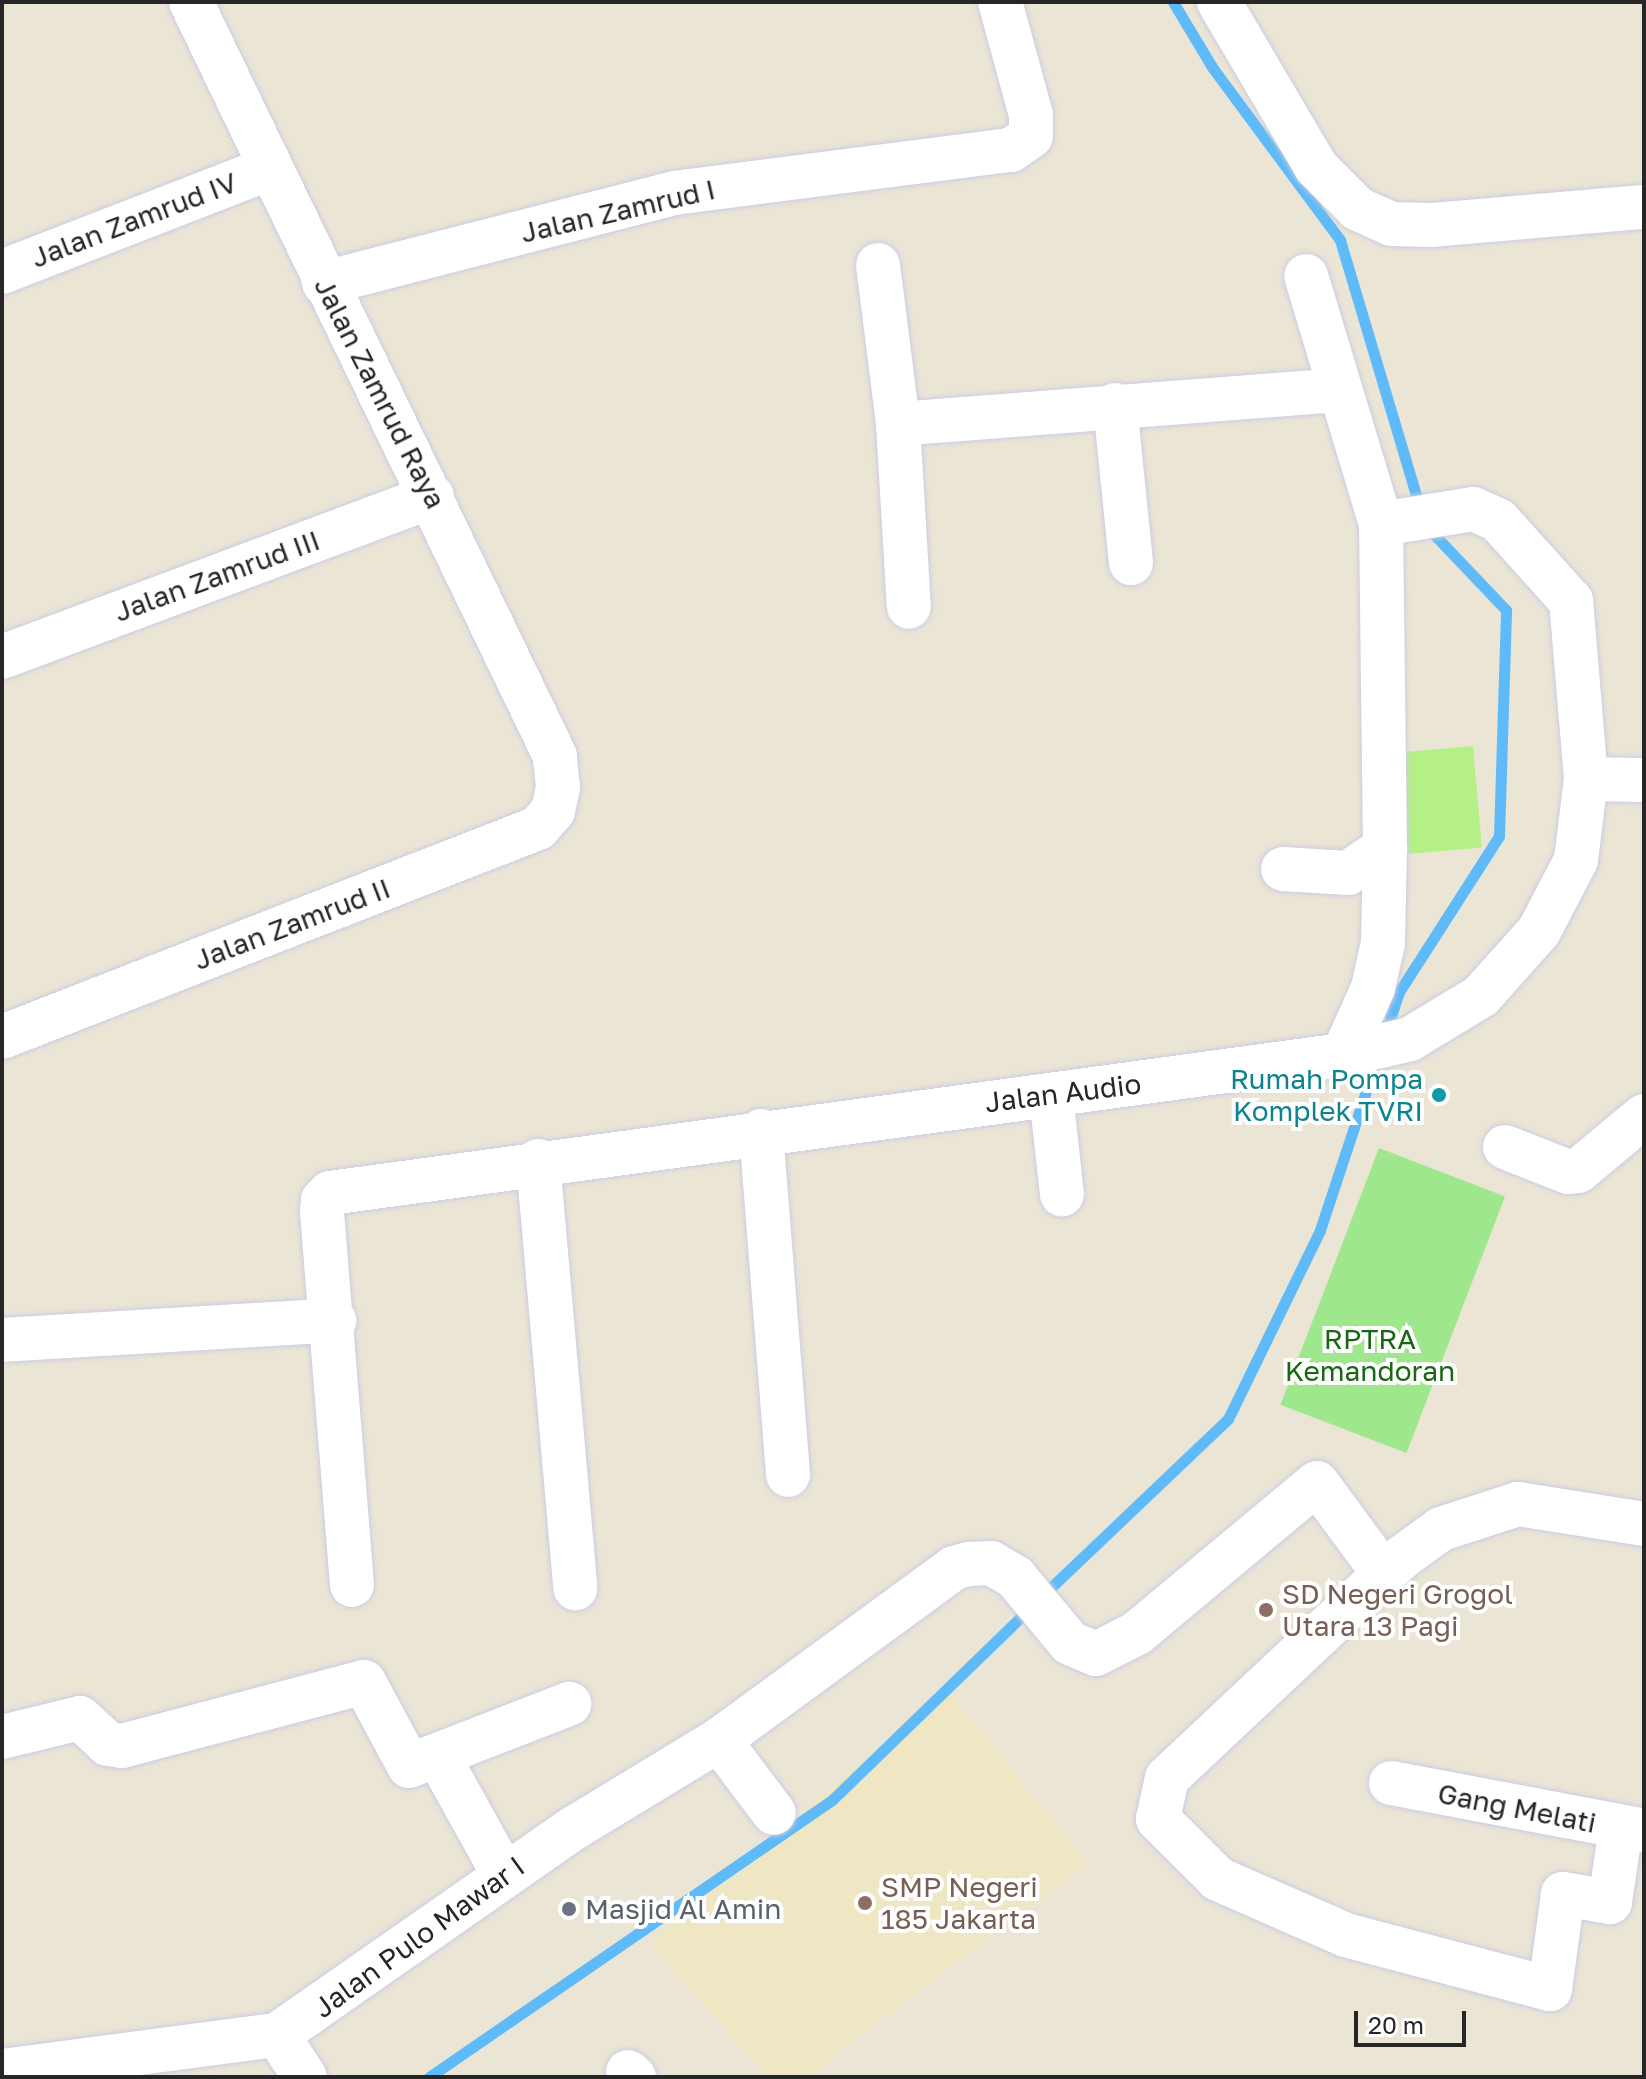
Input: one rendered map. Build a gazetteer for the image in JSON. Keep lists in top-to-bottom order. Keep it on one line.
{"streets":{"street":["Jalan Zamrud I","Jalan Zamrud IV","Jalan Zamrud Raya","Jalan Zamrud III","Jalan Zamrud II","Jalan Audio","Gang Melati","Jalan Pulo Mawar I"]},"crossings":[["Jalan Zamrud I","Jalan Zamrud Raya"],["Jalan Zamrud IV","Jalan Zamrud Raya"],["Jalan Zamrud Raya","Jalan Zamrud III"],["Jalan Zamrud Raya","Jalan Zamrud II"]],"parks":["RPTRA Kemandoran"],"places":["Rumah Pompa Komplek TVRI","SD Negeri Grogol Utara 13 Pagi","SMP Negeri 185 Jakarta","Masjid Al Amin"],"scale_bar":"20 m"}
